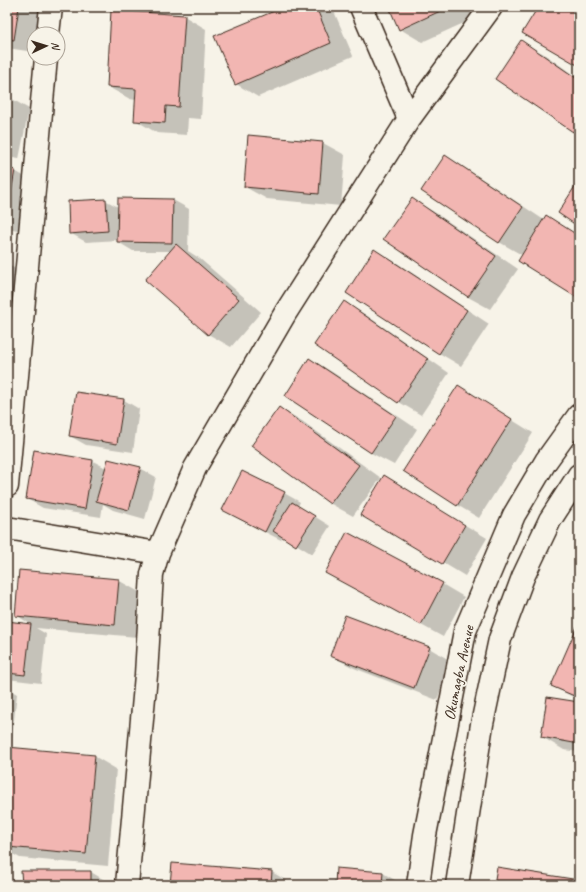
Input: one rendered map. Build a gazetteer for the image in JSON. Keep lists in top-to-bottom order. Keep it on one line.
{"streets":{"street":["Okumagba Avenue"]},"north":"right"}
